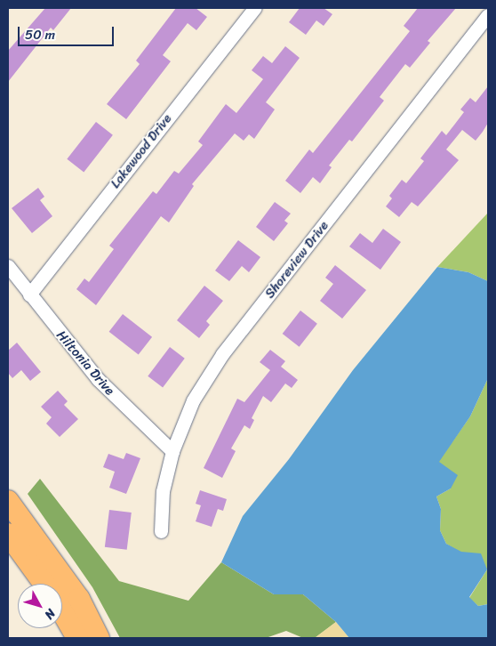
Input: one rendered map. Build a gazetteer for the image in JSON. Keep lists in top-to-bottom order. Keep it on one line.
{"streets":{"street":["Lakewood Drive","Shoreview Drive","Hiltonia Drive"]},"crossings":[["Lakewood Drive","Hiltonia Drive"],["Shoreview Drive","Hiltonia Drive"]],"scale_bar":"50 m","north":"bottom right"}
